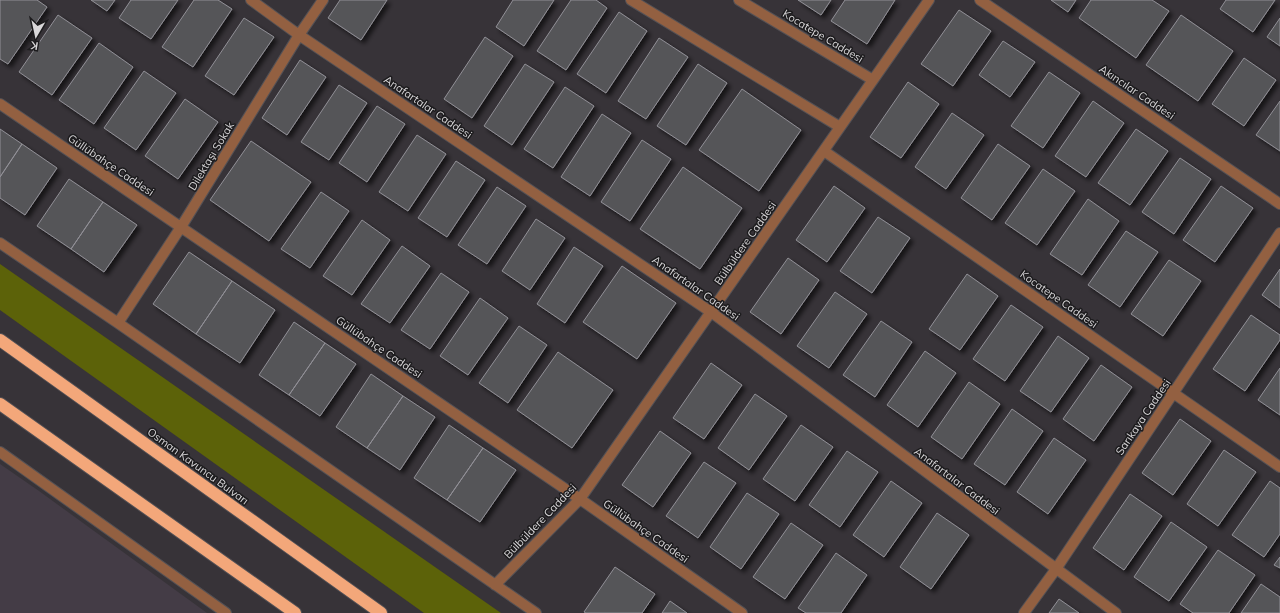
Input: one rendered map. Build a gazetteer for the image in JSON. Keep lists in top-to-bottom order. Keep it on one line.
{"streets":{"highway":["Osman Kavuncu Bulvarı"],"street":["Kocatepe Caddesi","Akıncılar Caddesi","Anafartalar Caddesi","Dilektaşı Sokak","Güllübahçe Caddesi","Bülbüldere Caddesi","Sarıkaya Caddesi"]},"crossings":[["Kocatepe Caddesi","Bülbüldere Caddesi"],["Kocatepe Caddesi","Sarıkaya Caddesi"],["Anafartalar Caddesi","Dilektaşı Sokak"],["Anafartalar Caddesi","Bülbüldere Caddesi"],["Anafartalar Caddesi","Sarıkaya Caddesi"],["Dilektaşı Sokak","Güllübahçe Caddesi"],["Güllübahçe Caddesi","Bülbüldere Caddesi"]],"north":"bottom"}
